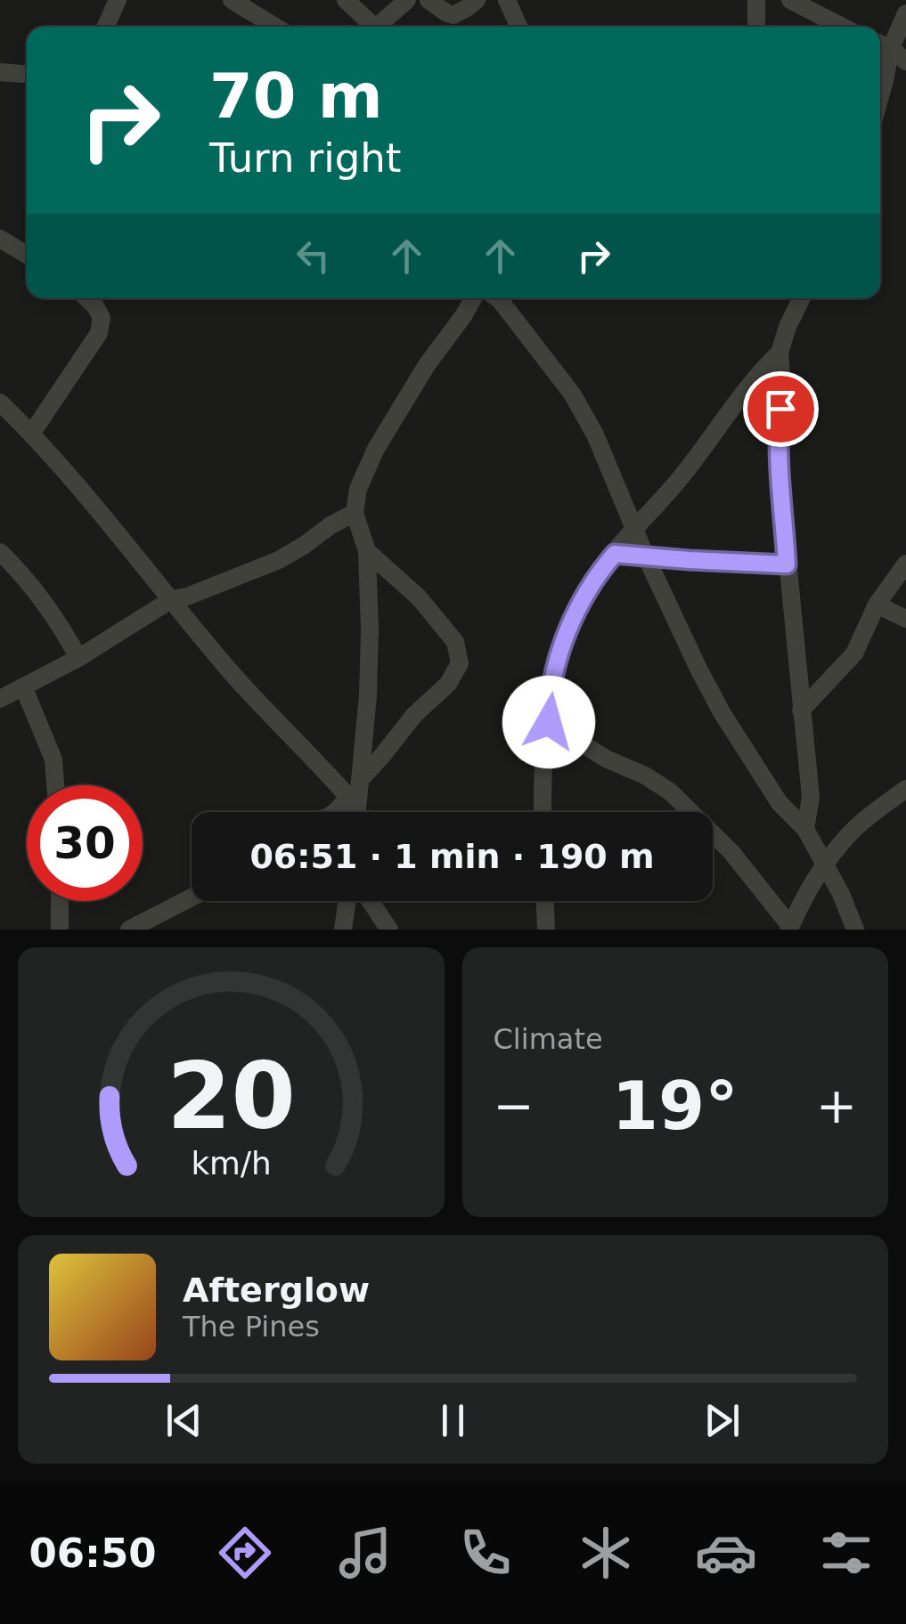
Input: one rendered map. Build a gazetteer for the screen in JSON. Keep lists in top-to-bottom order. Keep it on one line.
{"page":{"turn":["70 m","Turn right"],"limit":"30","trip":"06:51 · 1 min · 190 m","tile":"Climate","heat":["−","19°","+"],"song":["Afterglow","The Pines"],"tabs":"06:50","gauge":["20","km/h"]}}
